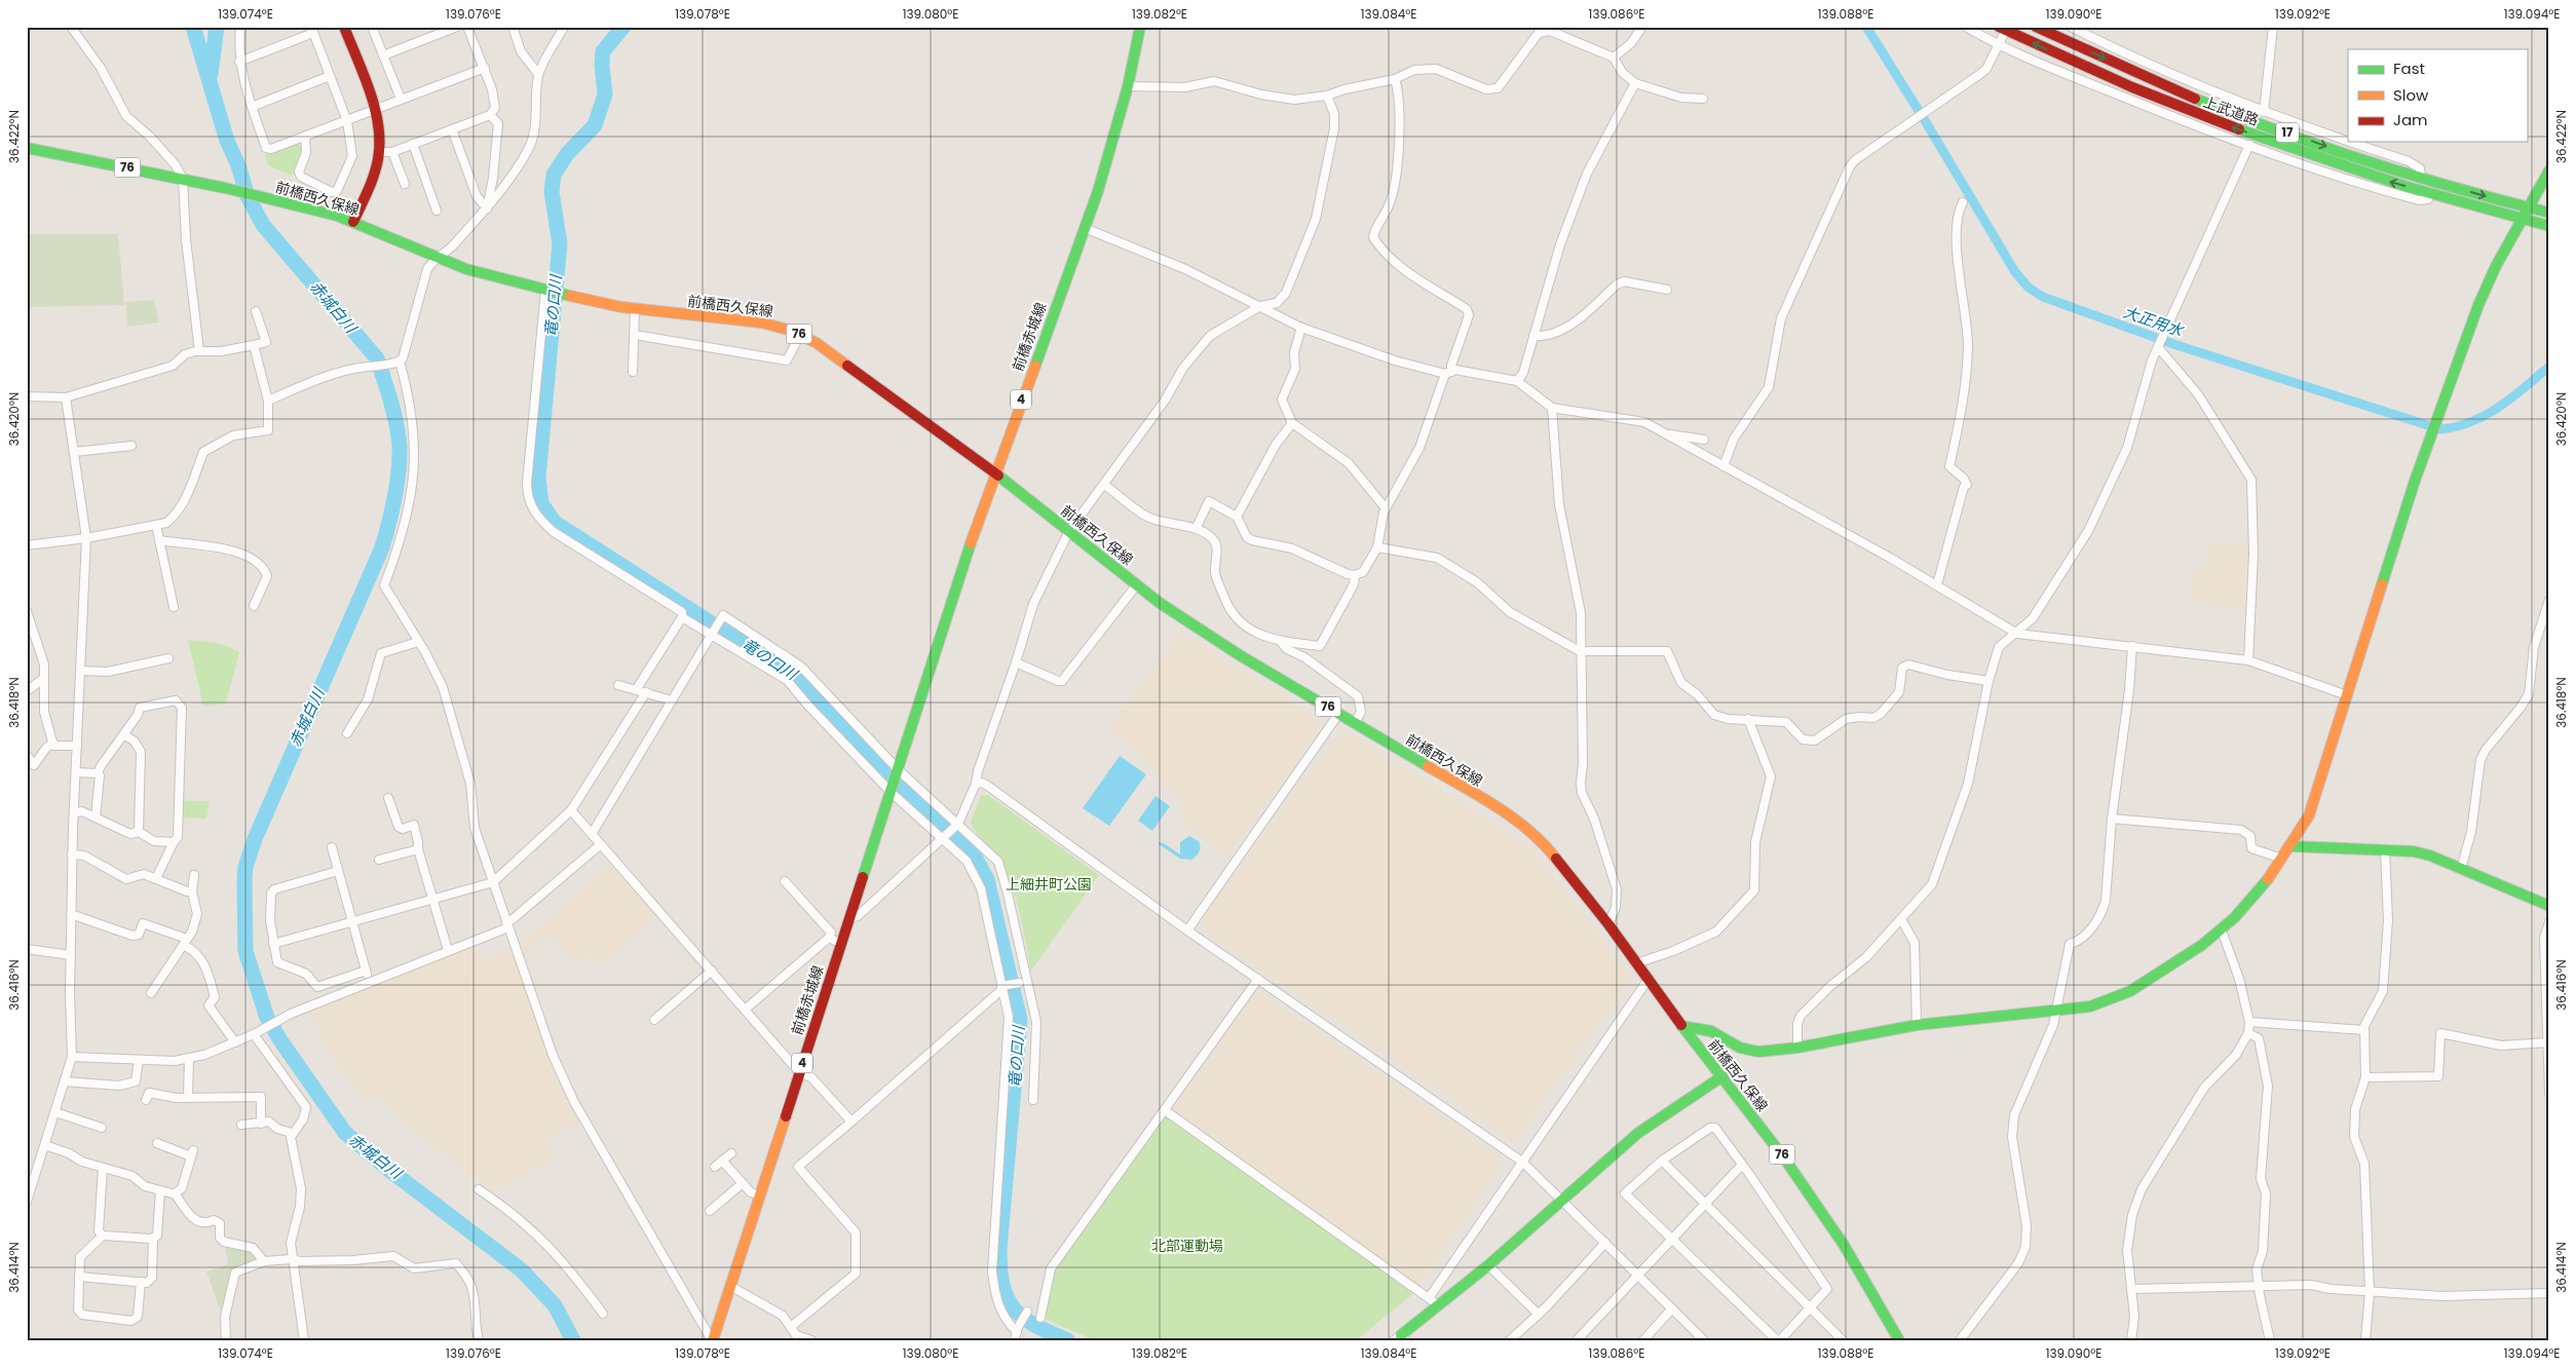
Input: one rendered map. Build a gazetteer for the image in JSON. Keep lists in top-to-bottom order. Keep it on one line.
{"streets":{"main road":["上武道路","17","76","前橋西久保線","前橋赤城線","4"]},"crossings":[["前橋西久保線","前橋赤城線"],["前橋赤城線","4"]],"water":["竜の口川","赤城白川","大正用水"],"parks":["上細井町公園","北部運動場"],"legend":["Fast","Slow","Jam"],"coordinates":["139.074°E","139.076°E","139.078°E","139.080°E","139.082°E","139.084°E","139.086°E","139.088°E","139.090°E","139.092°E","139.094°E","36.422°N","36.420°N","36.418°N","36.416°N","36.414°N"]}
